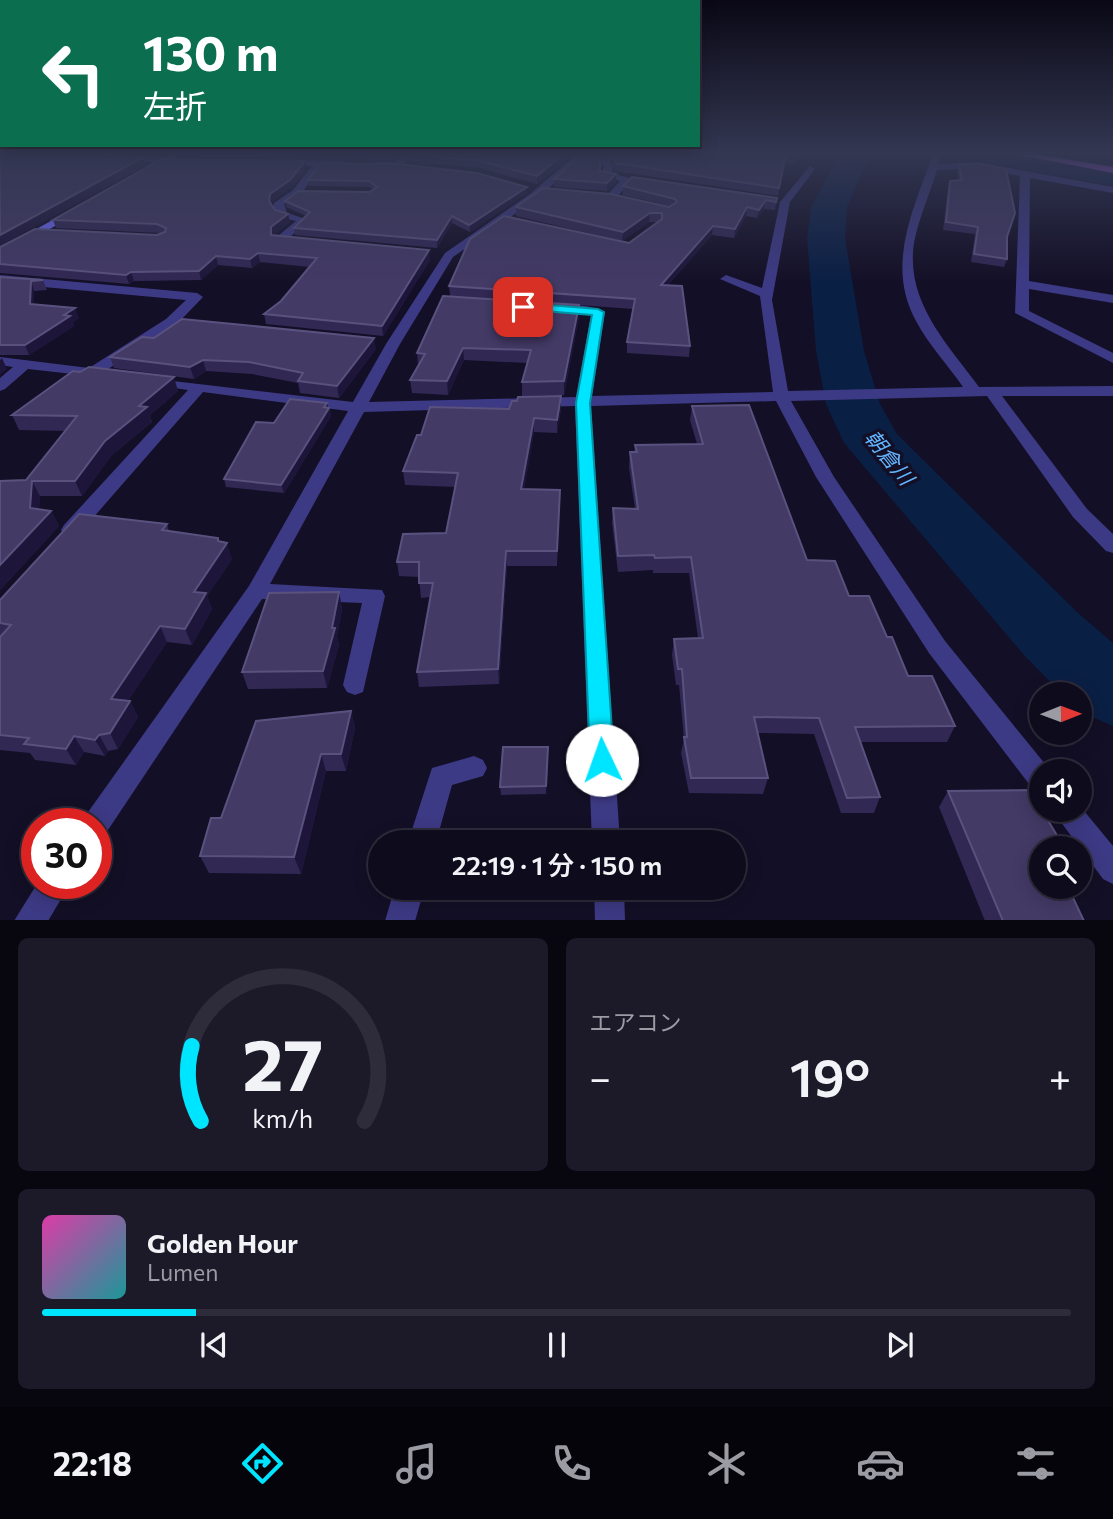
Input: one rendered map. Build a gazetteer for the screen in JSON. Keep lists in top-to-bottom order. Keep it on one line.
{"water":["朝倉川"],"north":"right","page":{"turn":["130 m","左折"],"limit":"30","trip":"22:19 · 1 分 · 150 m","tile":"エアコン","heat":["−","19°","+"],"song":["Golden Hour","Lumen"],"tabs":"22:18","gauge":["27","km/h"]}}
